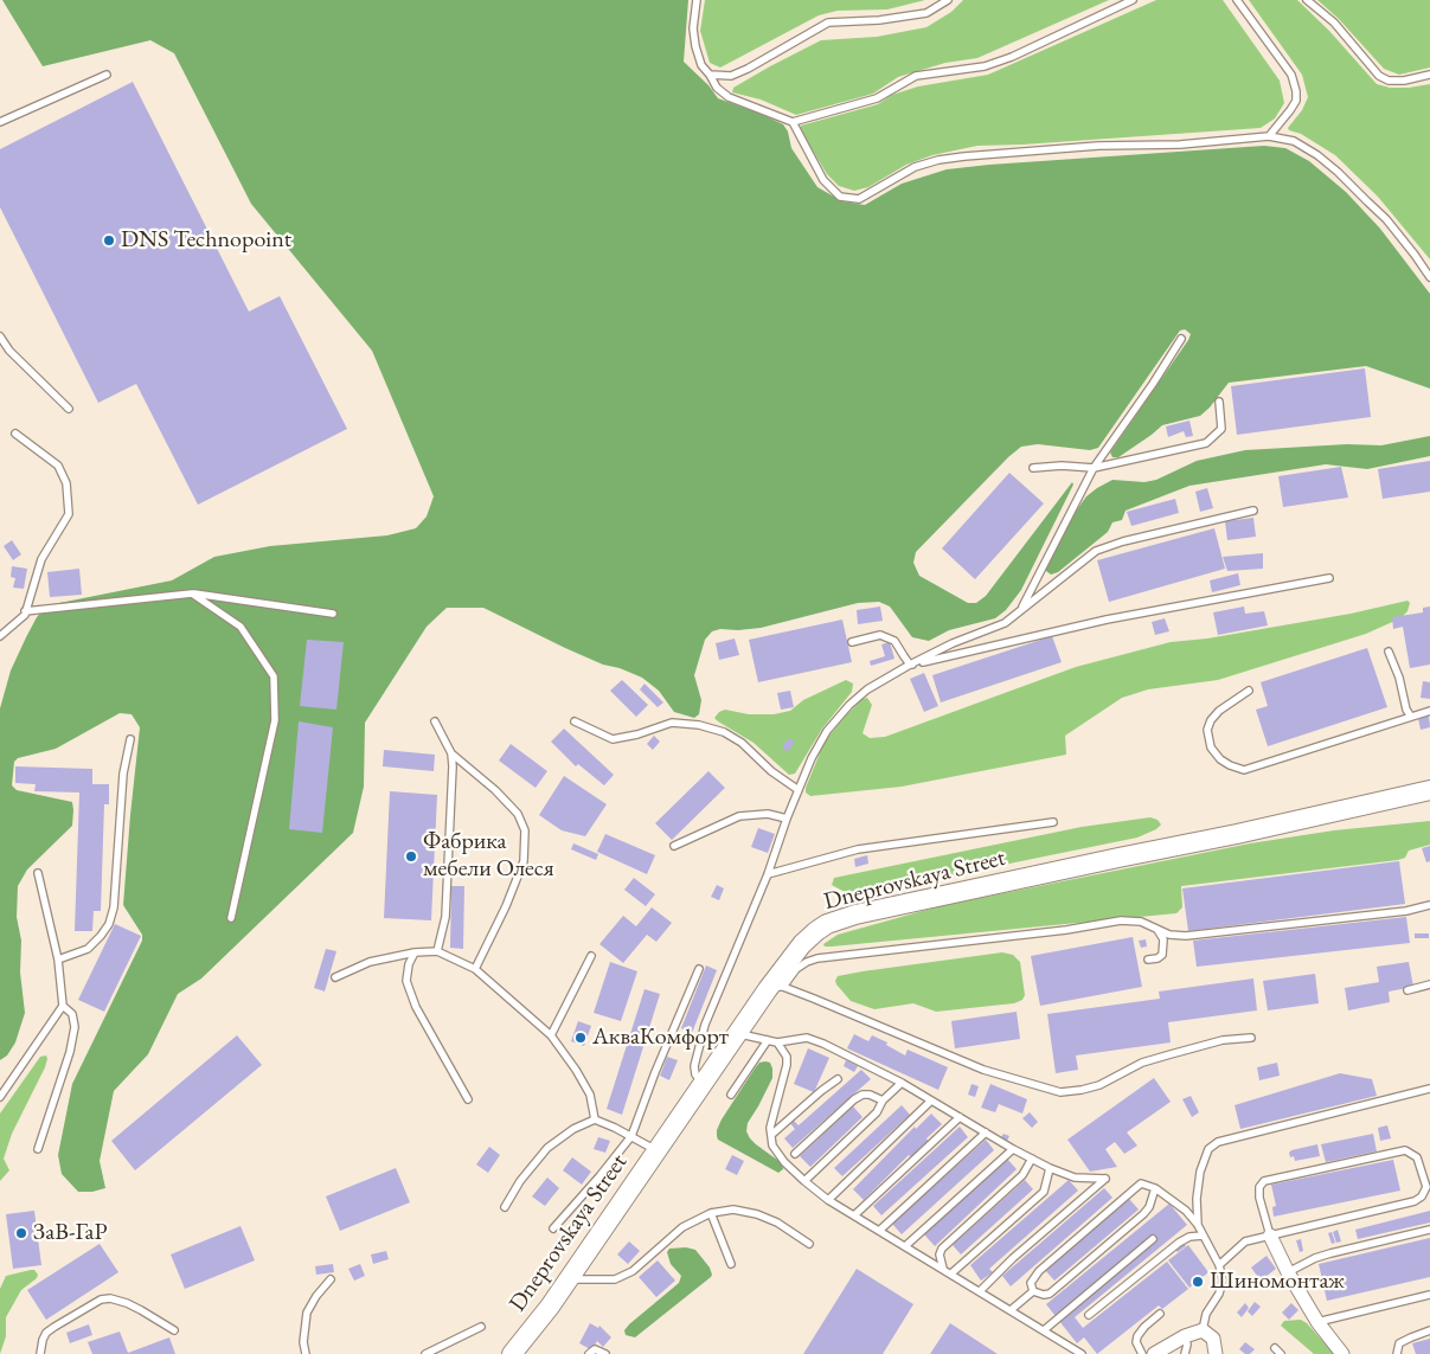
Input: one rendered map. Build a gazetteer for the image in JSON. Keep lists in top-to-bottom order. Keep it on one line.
{"streets":{"main road":["Dneprovskaya Street"]},"places":["DNS Technopoint","Фабрика мебели Олеся","АкваКомфорт","ЗаВ-ГаР","Шиномонтаж"]}
